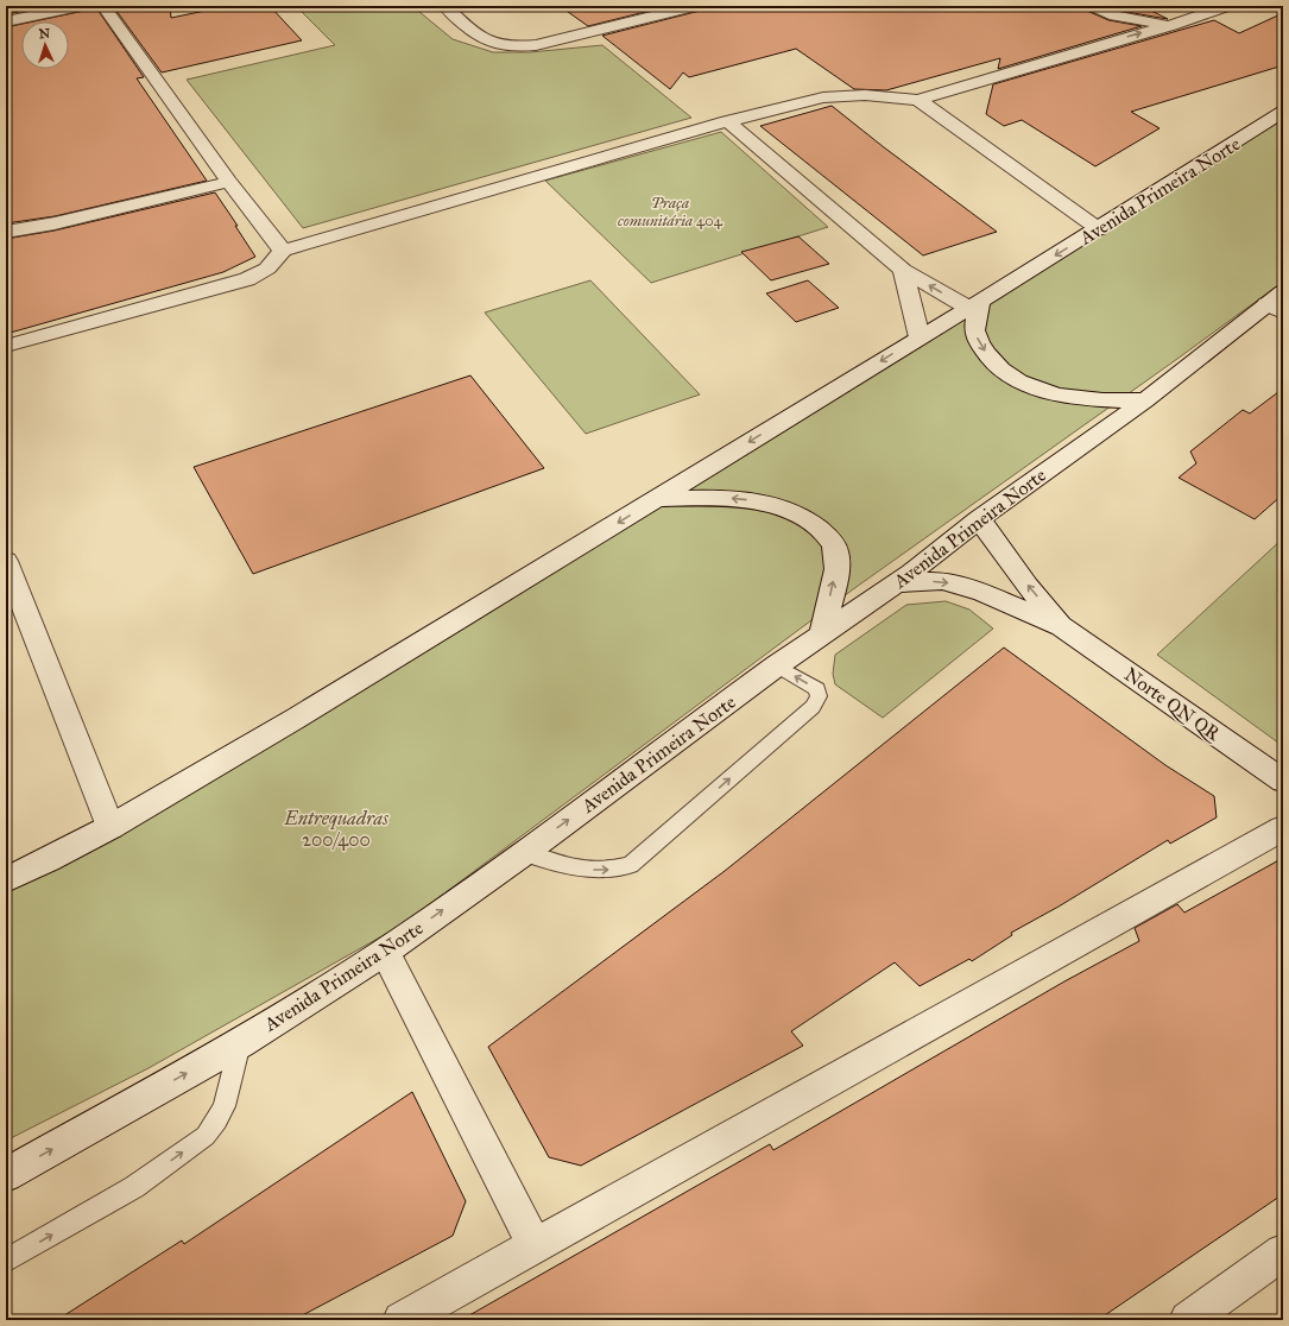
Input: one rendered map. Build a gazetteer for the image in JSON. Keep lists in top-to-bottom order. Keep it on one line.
{"streets":{"street":["Avenida Primeira Norte","Norte QN QR"]},"crossings":[["Avenida Primeira Norte","Norte QN QR"]],"parks":["Praça comunitária 404","Entrequadras 200/400"],"north":"top"}
